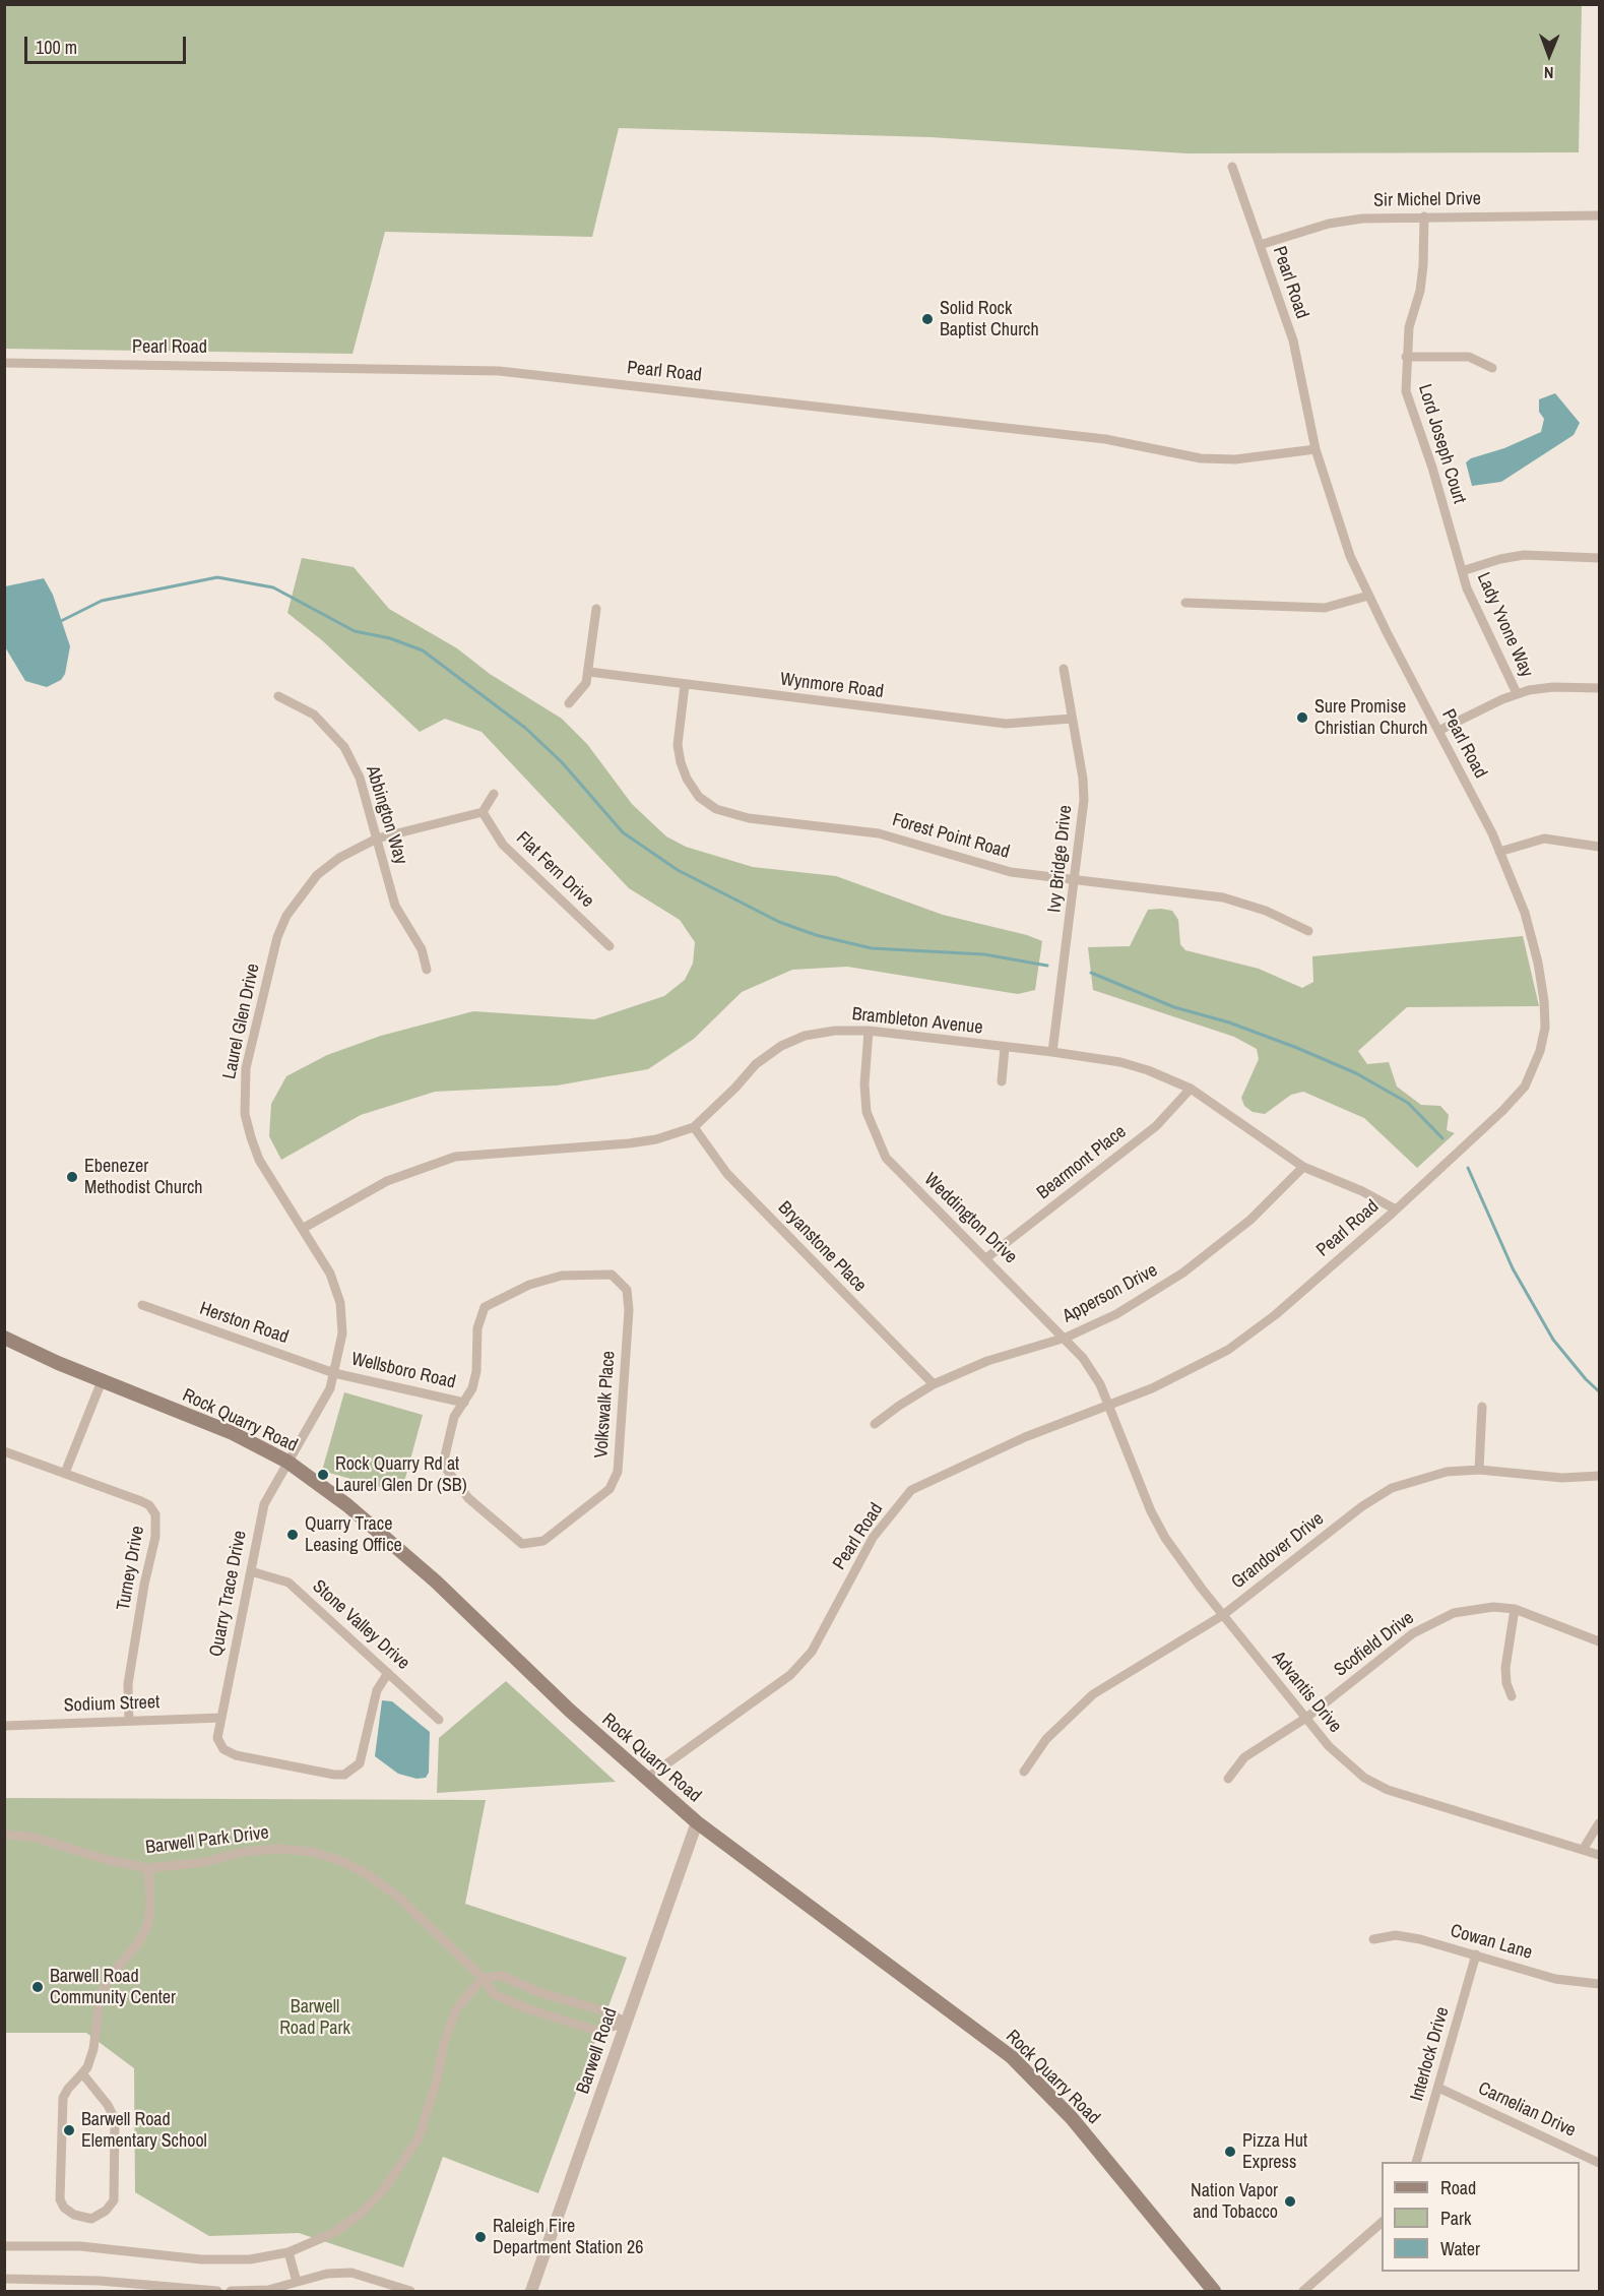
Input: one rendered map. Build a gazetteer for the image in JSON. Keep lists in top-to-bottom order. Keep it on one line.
{"streets":{"main road":["Rock Quarry Road"],"street":["Sir Michel Drive","Pearl Road","Lord Joseph Court","Lady Yvone Way","Wynmore Road","Abbington Way","Forest Point Road","Ivy Bridge Drive","Flat Fern Drive","Laurel Glen Drive","Brambleton Avenue","Bearmont Place","Weddington Drive","Bryanstone Place","Apperson Drive","Herston Road","Wellsboro Road","Volkswalk Place","Grandover Drive","Turney Drive","Quarry Trace Drive","Stone Valley Drive","Scofield Drive","Advantis Drive","Sodium Street","Barwell Park Drive","Cowan Lane","Barwell Road","Interlock Drive","Carnelian Drive"]},"crossings":[["Sir Michel Drive","Pearl Road"],["Sir Michel Drive","Lord Joseph Court"],["Pearl Road","Brambleton Avenue"],["Pearl Road","Weddington Drive"],["Pearl Road","Rock Quarry Road"],["Pearl Road","Advantis Drive"],["Lord Joseph Court","Lady Yvone Way"],["Wynmore Road","Forest Point Road"],["Wynmore Road","Ivy Bridge Drive"],["Abbington Way","Laurel Glen Drive"],["Forest Point Road","Ivy Bridge Drive"],["Ivy Bridge Drive","Brambleton Avenue"],["Flat Fern Drive","Laurel Glen Drive"],["Laurel Glen Drive","Brambleton Avenue"],["Laurel Glen Drive","Herston Road"],["Laurel Glen Drive","Wellsboro Road"],["Laurel Glen Drive","Rock Quarry Road"],["Laurel Glen Drive","Quarry Trace Drive"],["Brambleton Avenue","Bearmont Place"],["Brambleton Avenue","Weddington Drive"],["Brambleton Avenue","Bryanstone Place"],["Brambleton Avenue","Apperson Drive"],["Bearmont Place","Weddington Drive"],["Weddington Drive","Apperson Drive"],["Weddington Drive","Advantis Drive"],["Bryanstone Place","Apperson Drive"],["Herston Road","Wellsboro Road"],["Wellsboro Road","Volkswalk Place"],["Rock Quarry Road","Quarry Trace Drive"],["Rock Quarry Road","Barwell Road"],["Grandover Drive","Advantis Drive"],["Turney Drive","Sodium Street"],["Quarry Trace Drive","Stone Valley Drive"],["Quarry Trace Drive","Sodium Street"],["Scofield Drive","Advantis Drive"],["Barwell Park Drive","Barwell Road"],["Cowan Lane","Interlock Drive"],["Interlock Drive","Carnelian Drive"]],"parks":["Barwell Road Park"],"places":["Solid Rock Baptist Church","Sure Promise Christian Church","Ebenezer Methodist Church","Rock Quarry Rd at Laurel Glen Dr (SB)","Quarry Trace Leasing Office","Barwell Road Community Center","Barwell Road Elementary School","Pizza Hut Express","Nation Vapor and Tobacco","Raleigh Fire Department Station 26"],"legend":["Road","Park","Water"],"scale_bar":"100 m","north":"bottom"}
